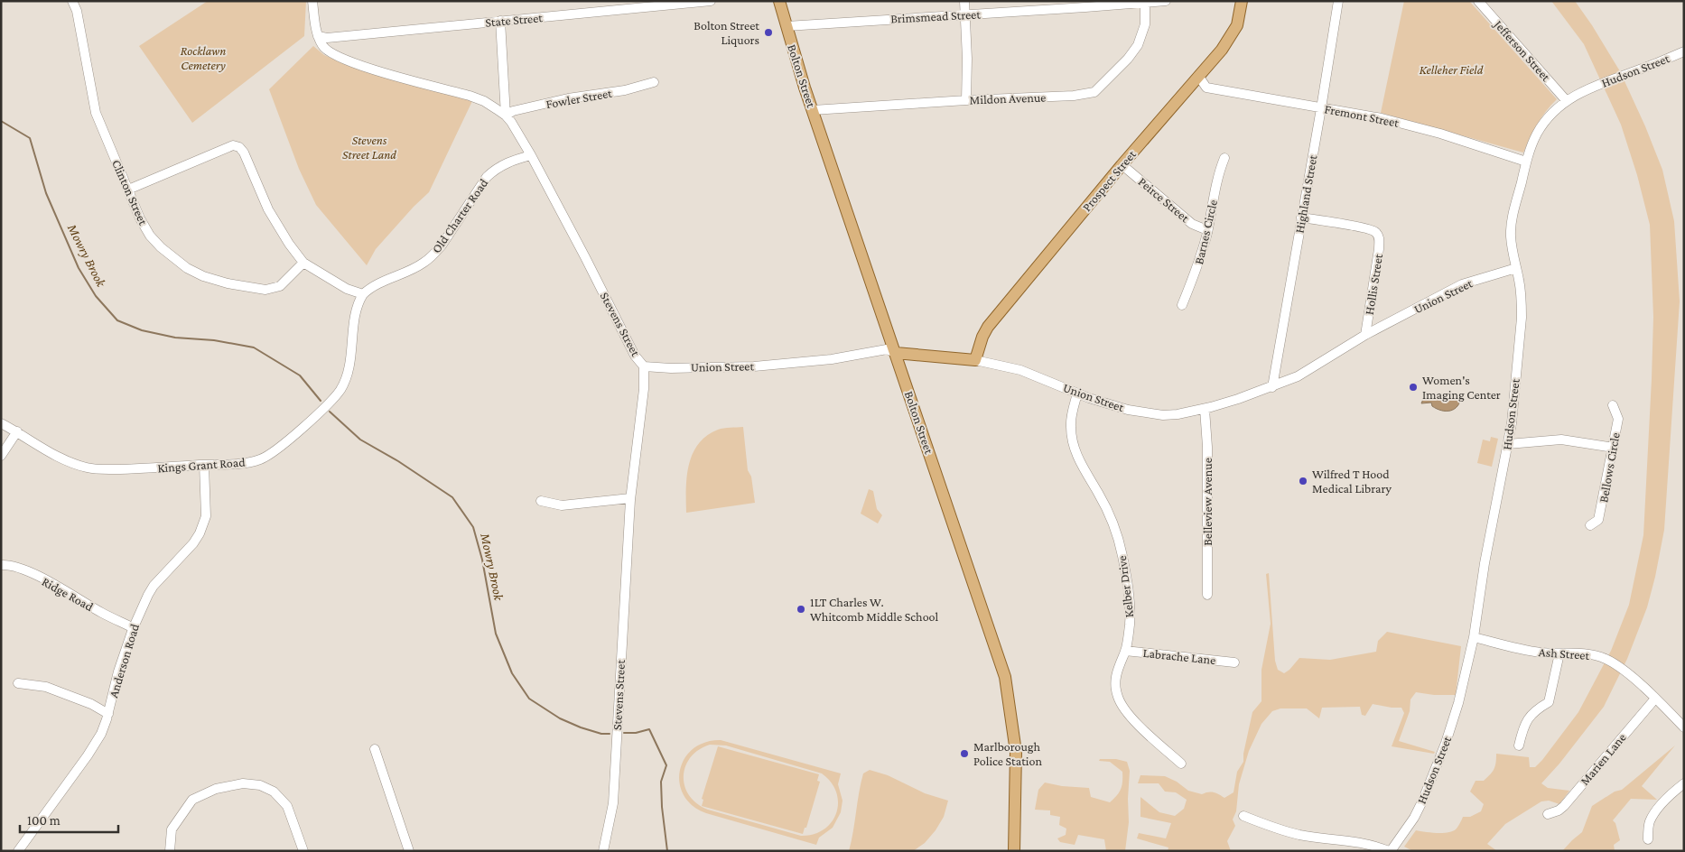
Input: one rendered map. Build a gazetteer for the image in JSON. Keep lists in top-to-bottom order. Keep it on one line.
{"streets":{"main road":["Bolton Street","Prospect Street","Union Street"],"street":["Brimsmead Street","State Street","Jefferson Street","Hudson Street","Fowler Street","Mildon Avenue","Fremont Street","Clinton Street","Highland Street","Peirce Street","Old Charter Road","Barnes Circle","Hollis Street","Stevens Street","Kings Grant Road","Bellows Circle","Belleview Avenue","Kelber Drive","Ridge Road","Ash Street","Labrache Lane","Anderson Road","Marien Lane"]},"crossings":[["Brimsmead Street","Bolton Street"],["Brimsmead Street","Mildon Avenue"],["State Street","Stevens Street"],["Jefferson Street","Hudson Street"],["Hudson Street","Fremont Street"],["Hudson Street","Union Street"],["Hudson Street","Ash Street"],["Bolton Street","Mildon Avenue"],["Bolton Street","Union Street"],["Fowler Street","Stevens Street"],["Fremont Street","Prospect Street"],["Fremont Street","Highland Street"],["Prospect Street","Peirce Street"],["Prospect Street","Union Street"],["Highland Street","Hollis Street"],["Highland Street","Union Street"],["Peirce Street","Barnes Circle"],["Old Charter Road","Stevens Street"],["Old Charter Road","Kings Grant Road"],["Hollis Street","Union Street"],["Union Street","Stevens Street"],["Union Street","Belleview Avenue"],["Union Street","Kelber Drive"],["Kings Grant Road","Anderson Road"],["Kelber Drive","Labrache Lane"],["Ridge Road","Anderson Road"],["Ash Street","Marien Lane"]],"water":["Mowry Brook"],"parks":["Rocklawn Cemetery","Kelleher Field","Stevens Street Land"],"places":["Bolton Street Liquors","Women's Imaging Center","Wilfred T Hood Medical Library","1LT Charles W. Whitcomb Middle School","Marlborough Police Station"],"scale_bar":"100 m"}
